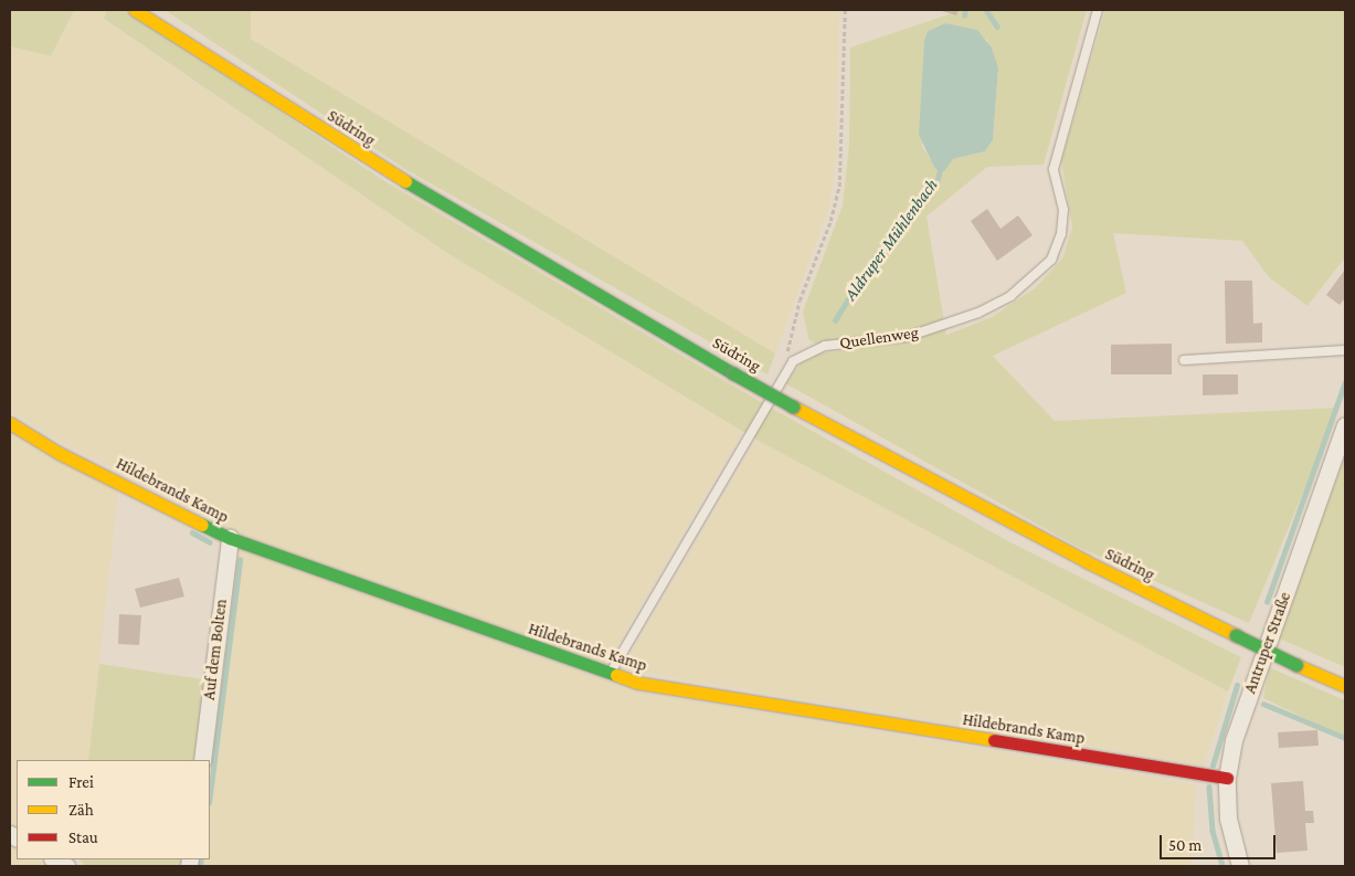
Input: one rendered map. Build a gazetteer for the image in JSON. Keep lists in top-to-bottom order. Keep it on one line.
{"streets":{"main road":["Südring","Hildebrands Kamp"],"street":["Antruper Straße","Auf dem Bolten"],"lane":["Quellenweg"]},"crossings":[["Quellenweg","Hildebrands Kamp"],["Hildebrands Kamp","Antruper Straße"],["Hildebrands Kamp","Auf dem Bolten"]],"water":["Aldruper Mühlenbach"],"legend":["Frei","Zäh","Stau"],"scale_bar":"50 m"}
